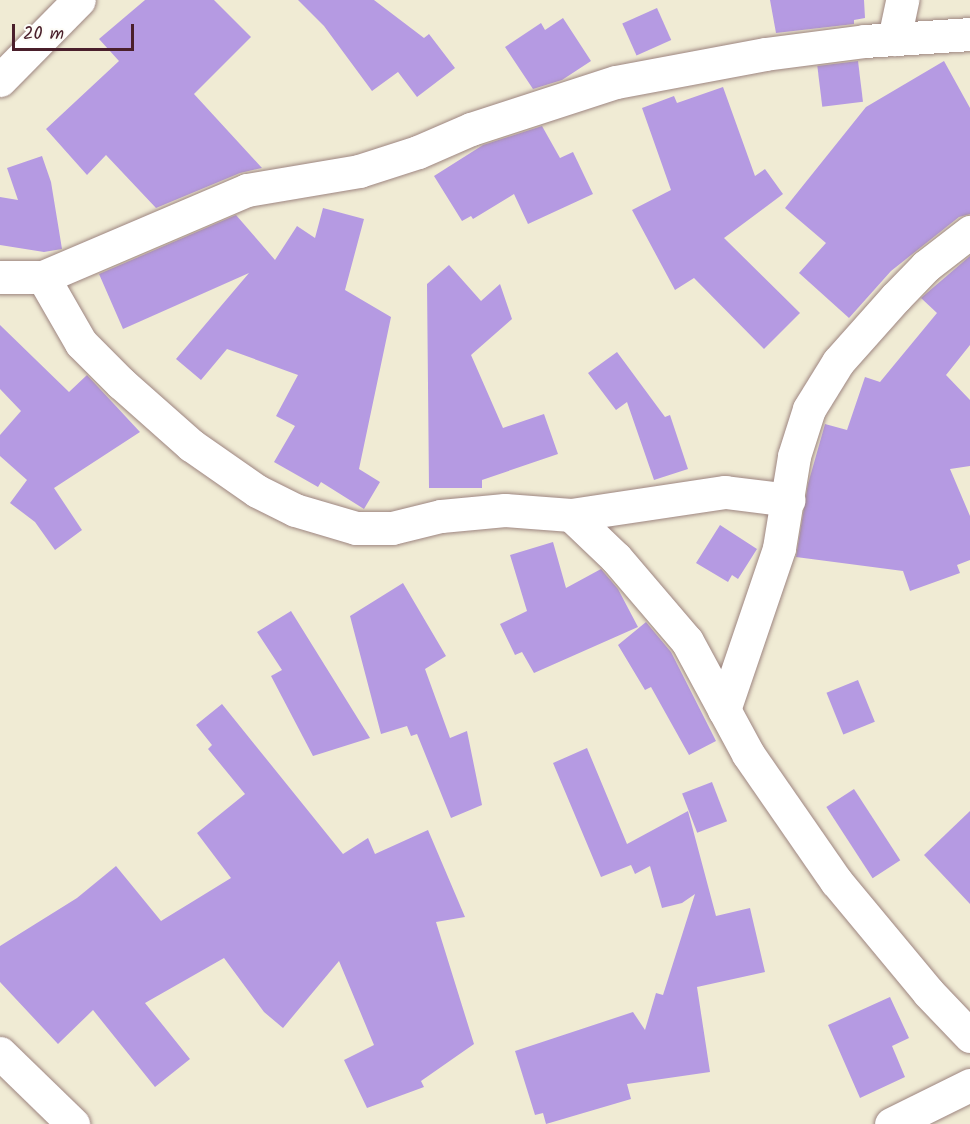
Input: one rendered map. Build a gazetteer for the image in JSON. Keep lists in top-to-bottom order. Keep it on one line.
{"scale_bar":"20 m"}
